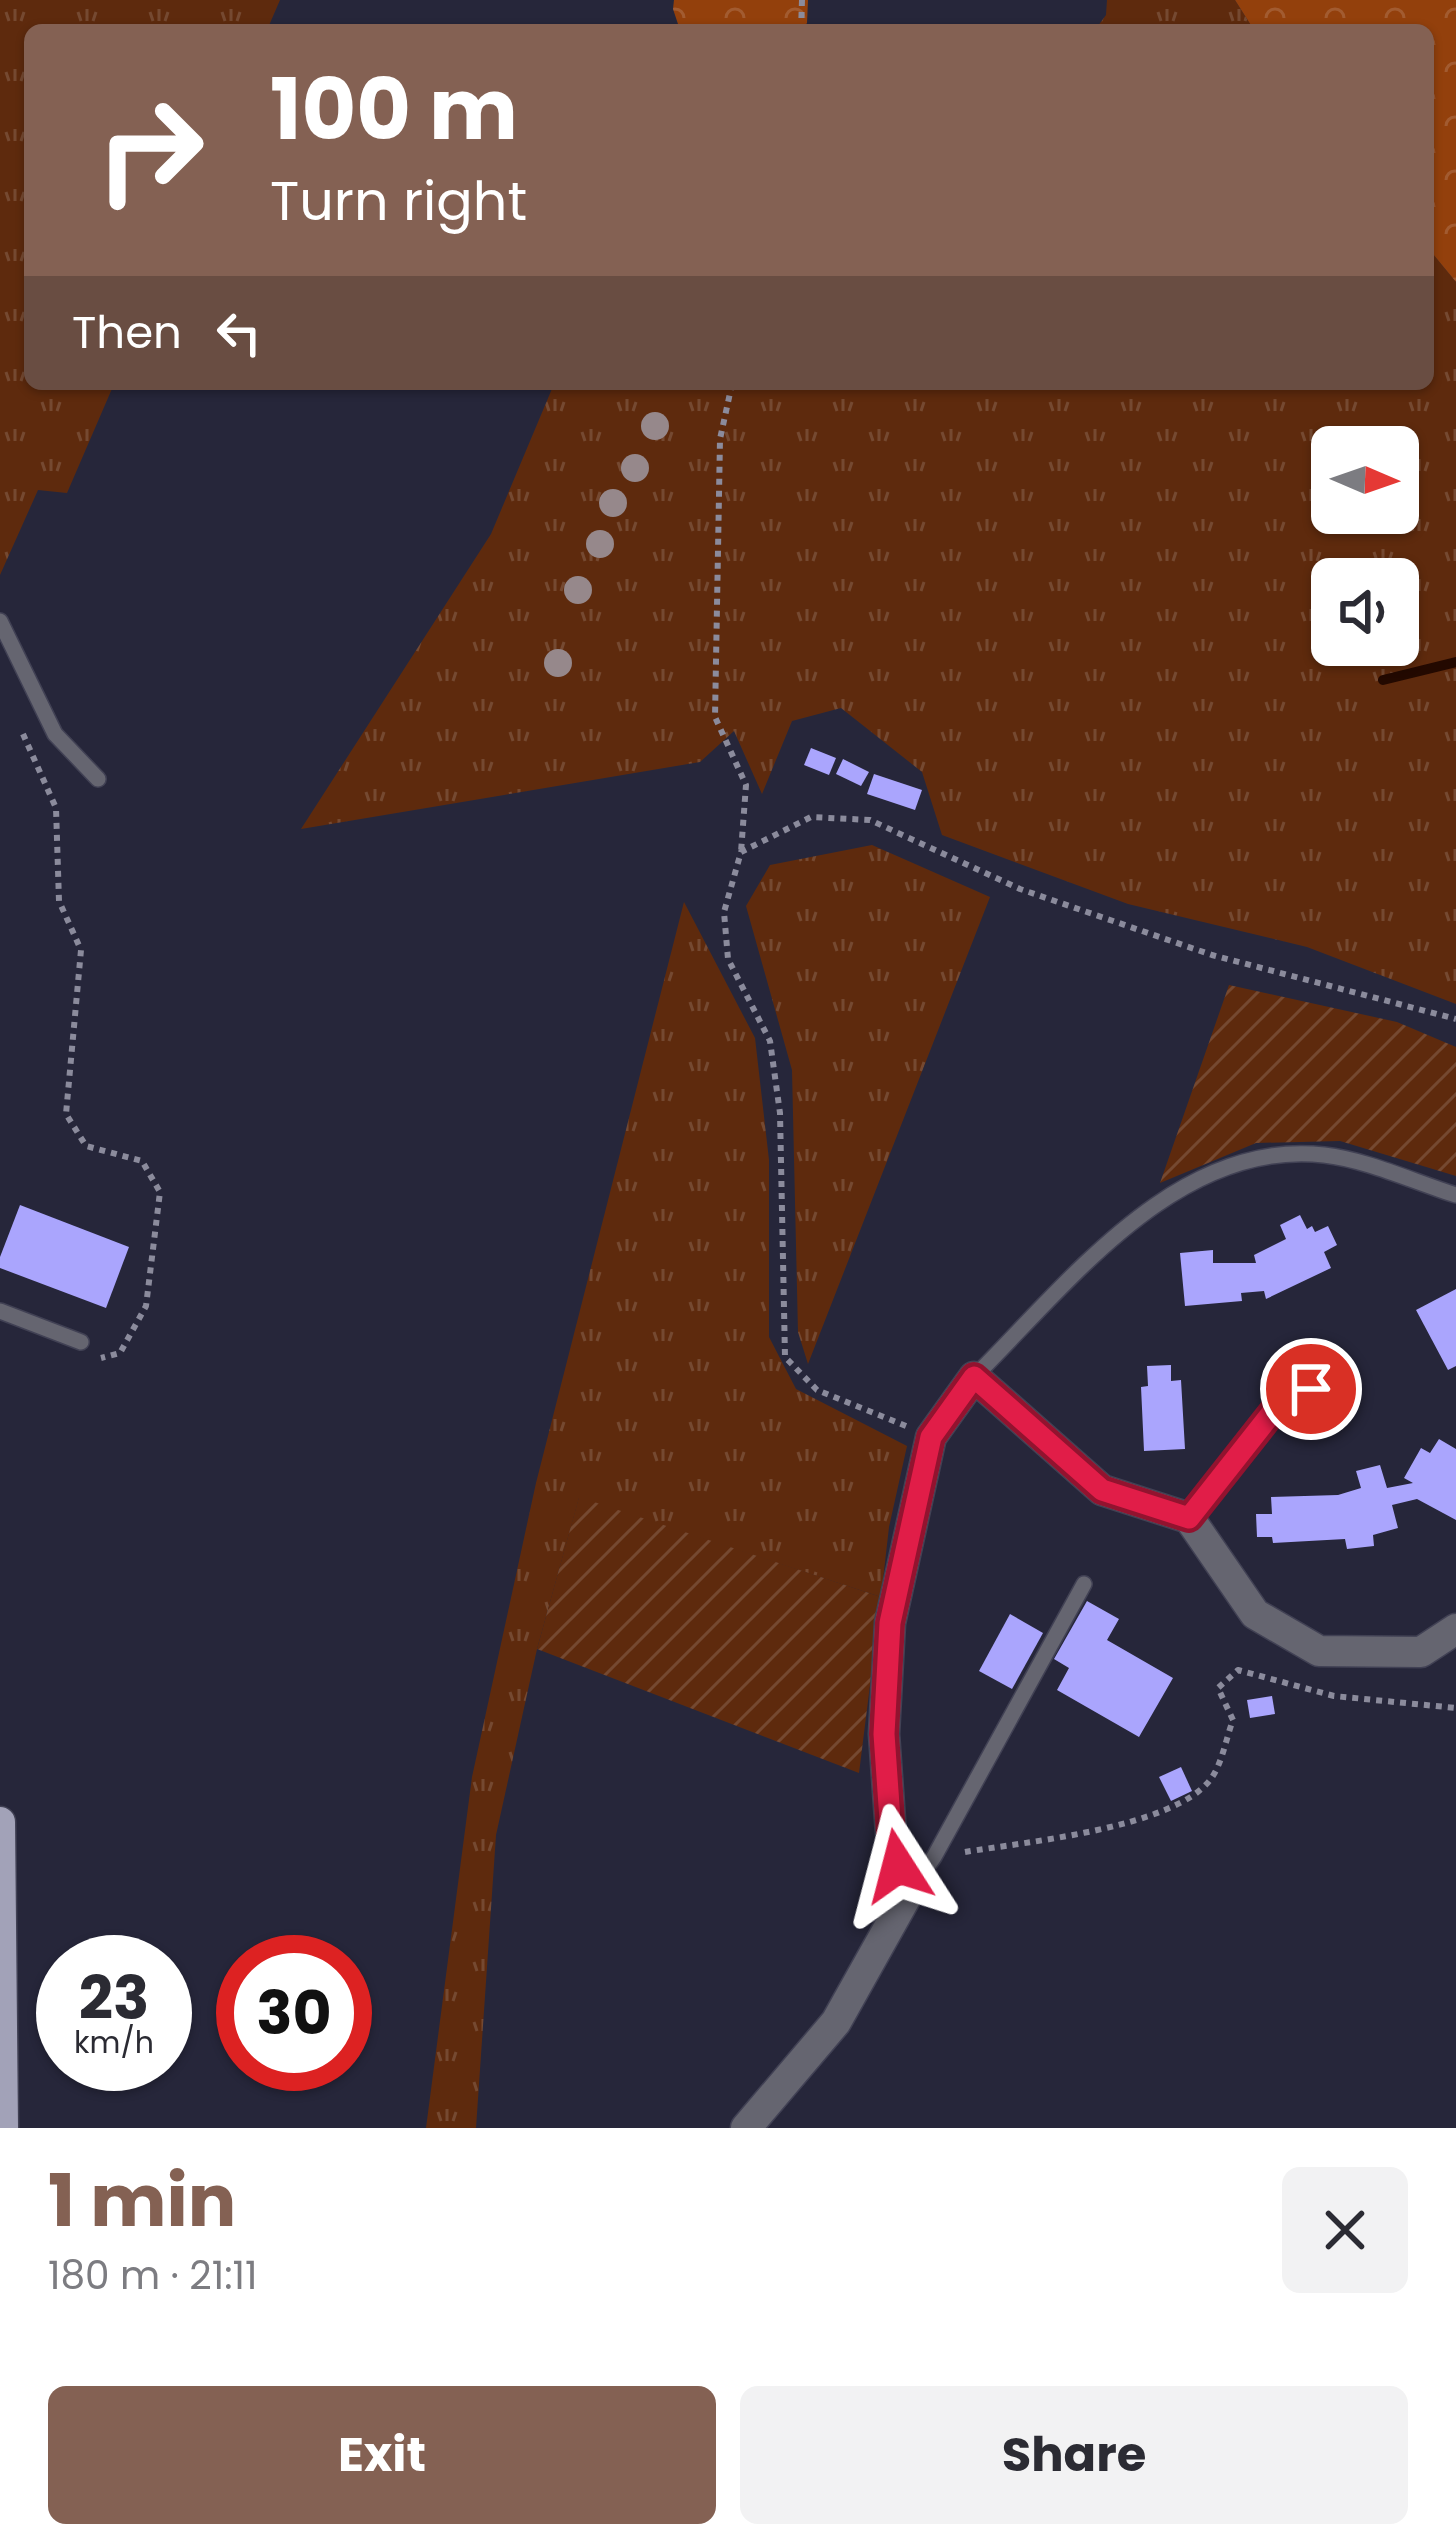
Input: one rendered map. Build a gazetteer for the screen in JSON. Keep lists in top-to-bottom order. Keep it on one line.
{"north":"right","page":{"turn":["100 m","Turn right"],"then":"Then","speed":"23 km/h","limit":"30","heading":["1 min","180 m · 21:11"],"buttons":["Exit","Share"]}}
